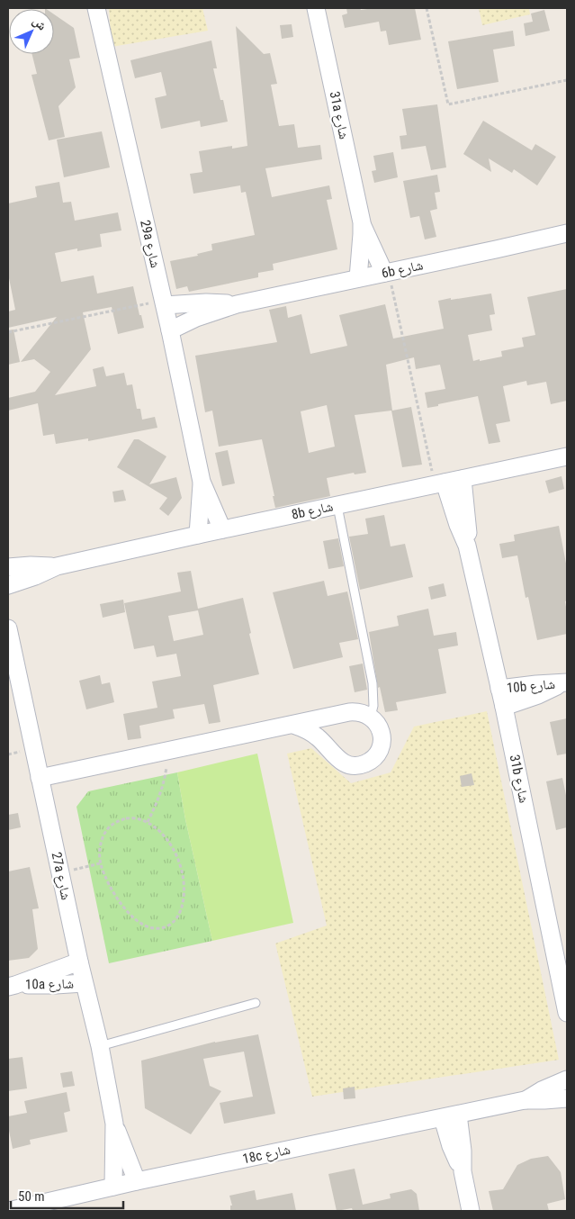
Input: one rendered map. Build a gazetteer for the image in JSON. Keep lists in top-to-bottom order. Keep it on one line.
{"streets":{"street":["31a شارع","29a شارع","6b شارع","8b شارع","10b شارع","31b شارع","27a شارع","10a شارع","18c شارع"]},"crossings":[["31a شارع","6b شارع"],["29a شارع","6b شارع"],["29a شارع","8b شارع"],["8b شارع","31b شارع"],["10b شارع","31b شارع"],["27a شارع","10a شارع"],["27a شارع","18c شارع"]],"scale_bar":"50 m","north":"top right"}
